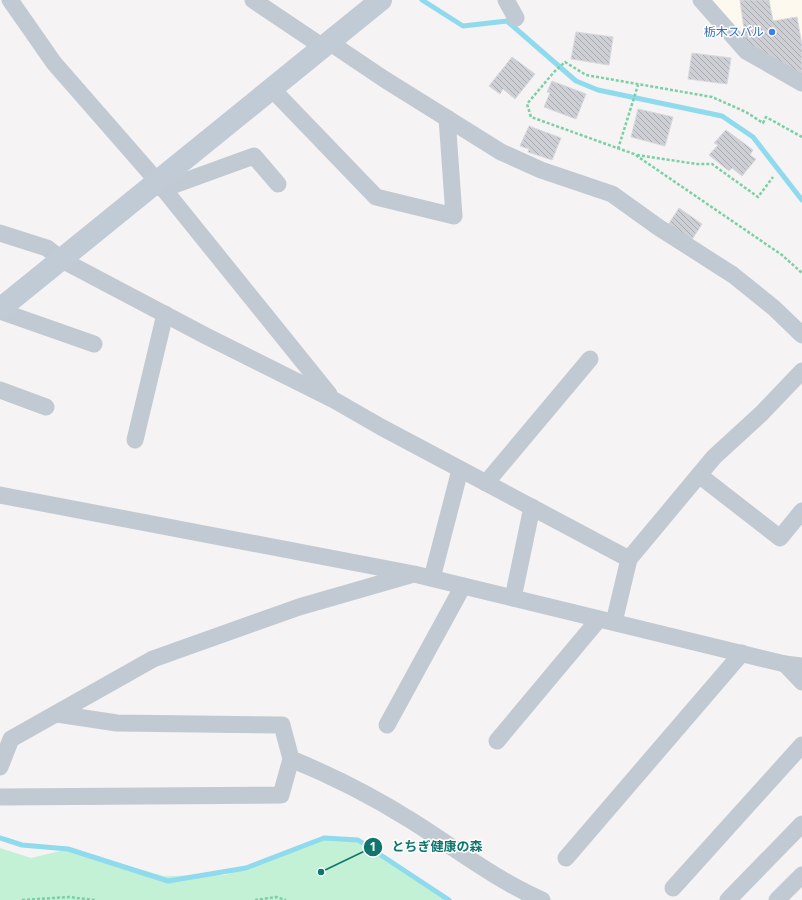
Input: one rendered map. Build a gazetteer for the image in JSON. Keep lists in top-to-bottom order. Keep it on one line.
{"places":["栃木スバル","とちぎ健康の森"]}
